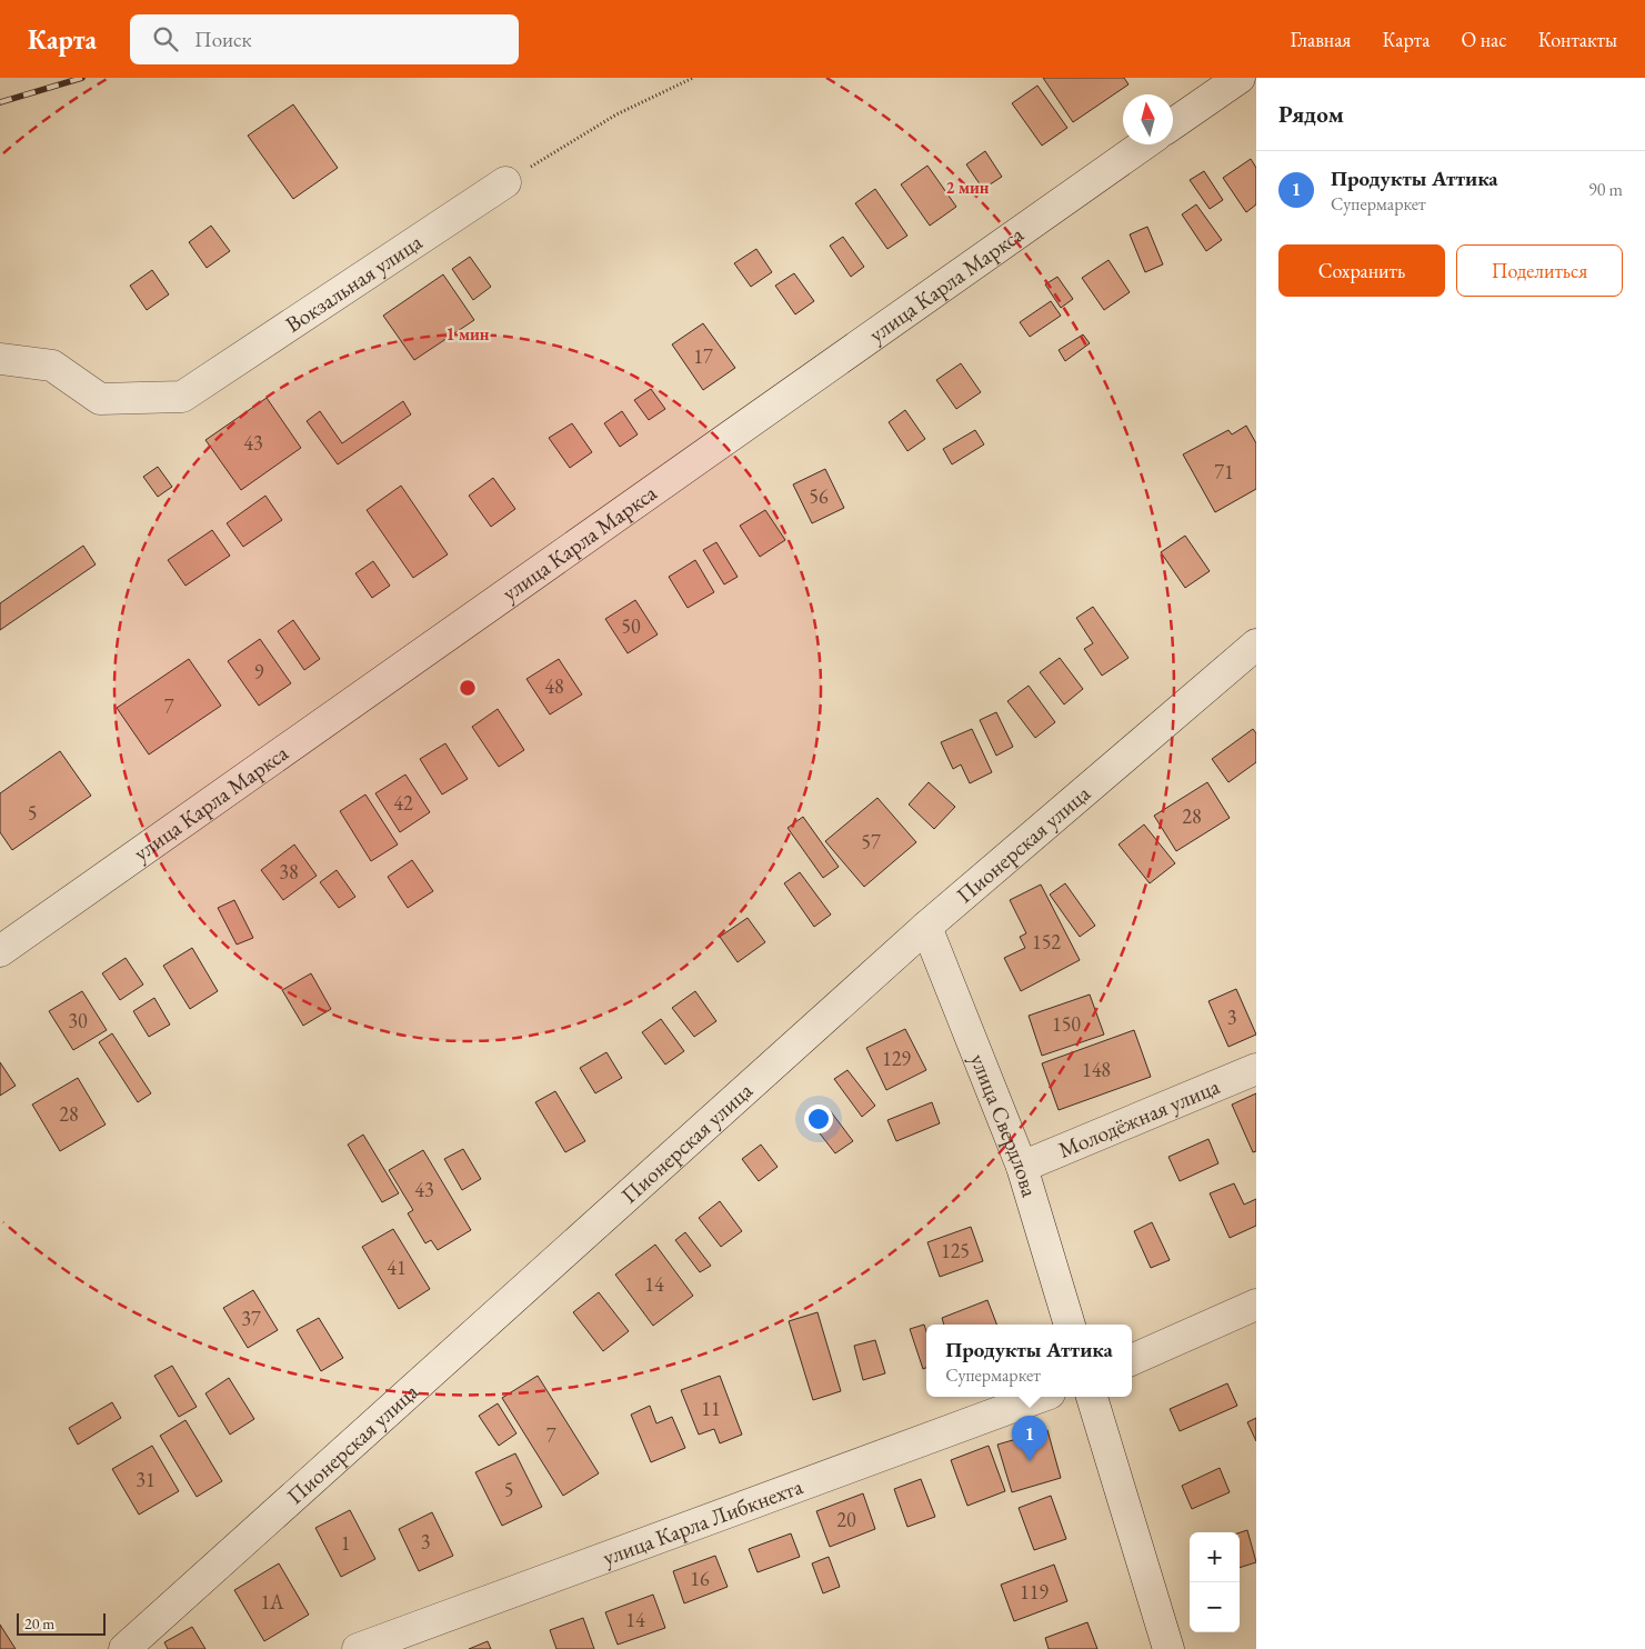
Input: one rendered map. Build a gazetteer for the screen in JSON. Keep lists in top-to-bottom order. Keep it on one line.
{"streets":{"street":["Вокзальная улица","улица Карла Маркса","Пионерская улица","Молодёжная улица","улица Свердлова","улица Карла Либкнехта"]},"crossings":[["Пионерская улица","улица Свердлова"],["Молодёжная улица","улица Свердлова"]],"house_numbers":["17","43","71","56","50","9","48","7","42","5","28","57","38","152","3","30","150","129","148","28","43","125","41","14","37","11","7","31","5","20","3","1","16","119","1А","14"],"scale_bar":"20 m","north":"top","page":{"header":"Карта","search":"Поиск","nav":["Главная","Карта","О нас","Контакты"],"heading":"Рядом","list":[{"mark":"1","name":"Продукты Аттика","note":"Супермаркет","value":"90 m"}],"buttons":["Сохранить","Поделиться"],"popup":["Продукты Аттика","Супермаркет"],"pins":"1","map_buttons":["+","−"],"scale":"20 m"},"rings":["2 мин","1 мин"]}
